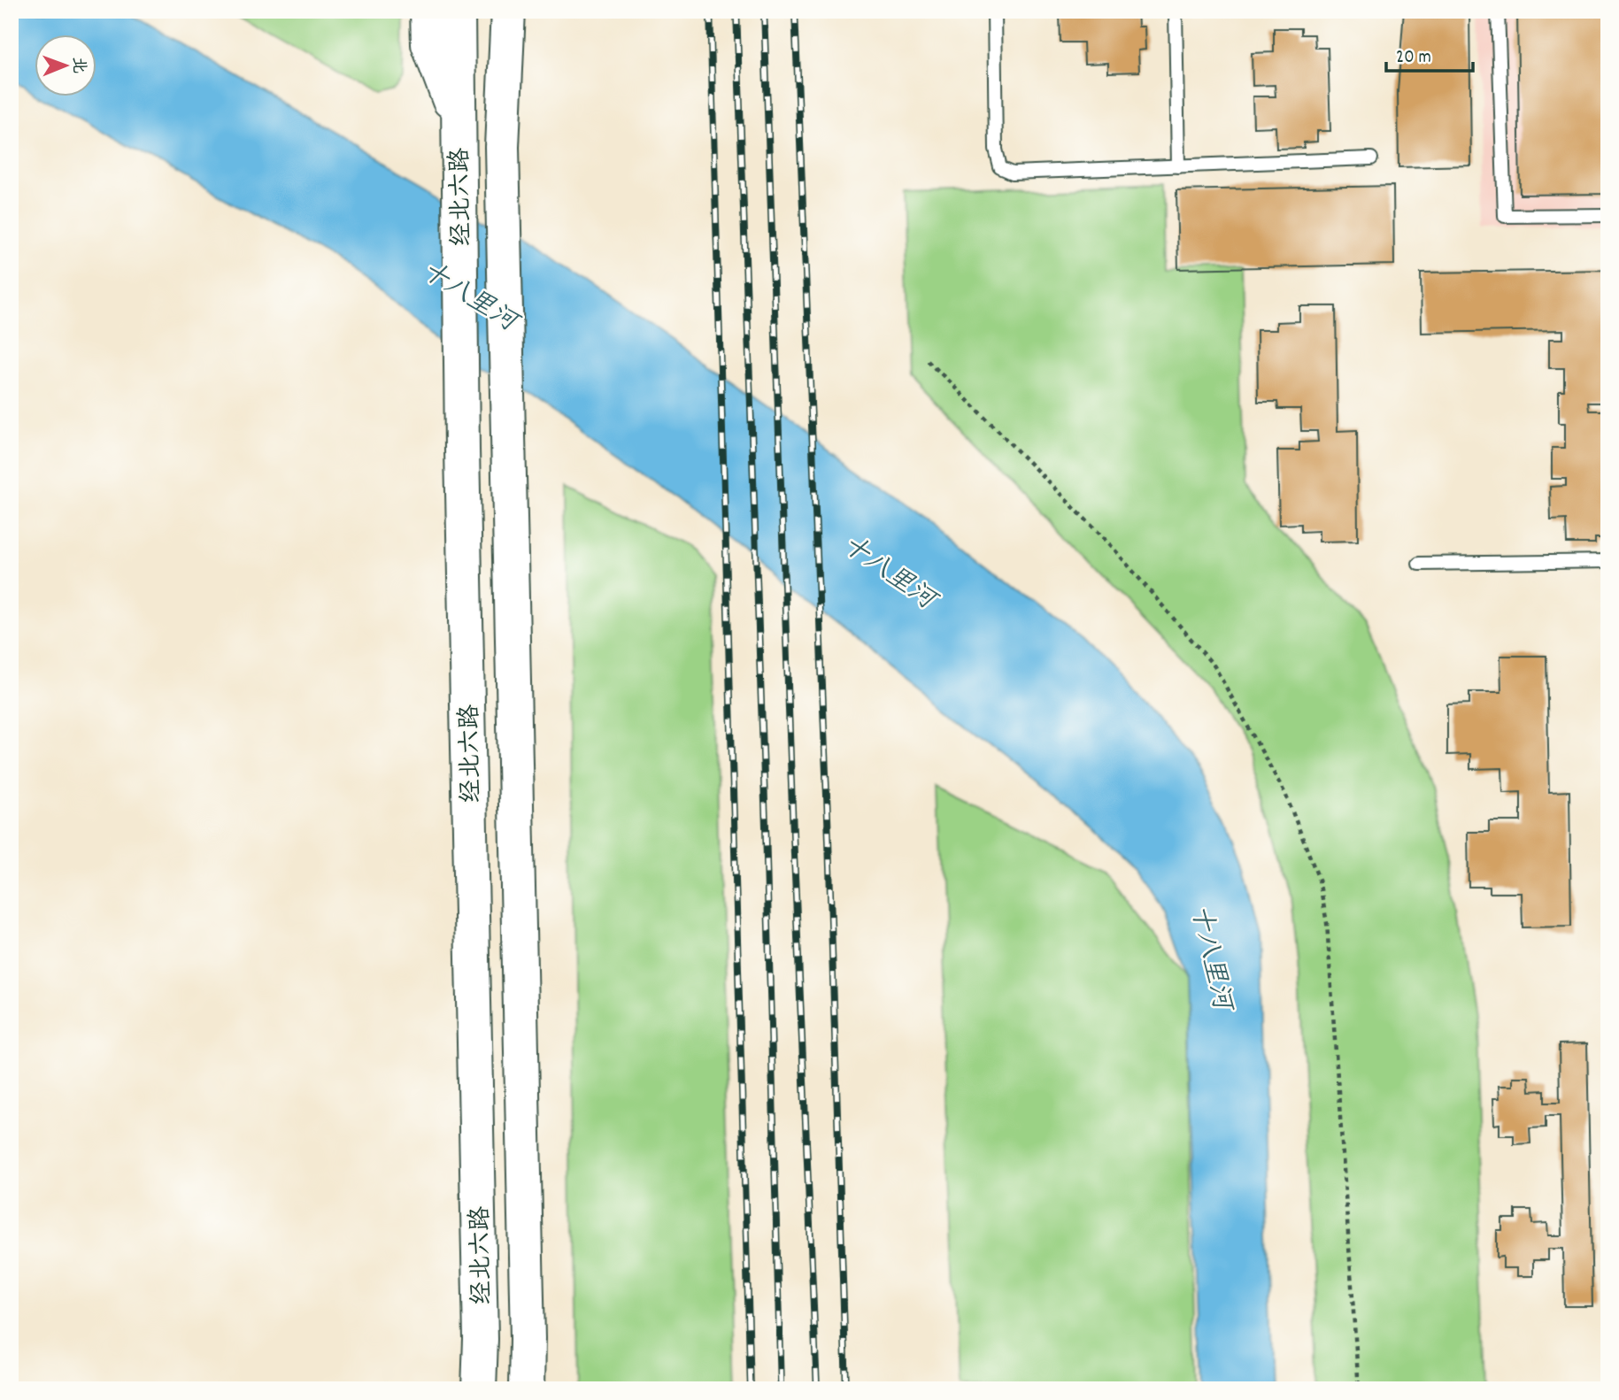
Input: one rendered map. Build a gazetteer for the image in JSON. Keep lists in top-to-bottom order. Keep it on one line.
{"streets":{"main road":["经北六路"]},"water":["十八里河"],"scale_bar":"20 m","north":"right"}
